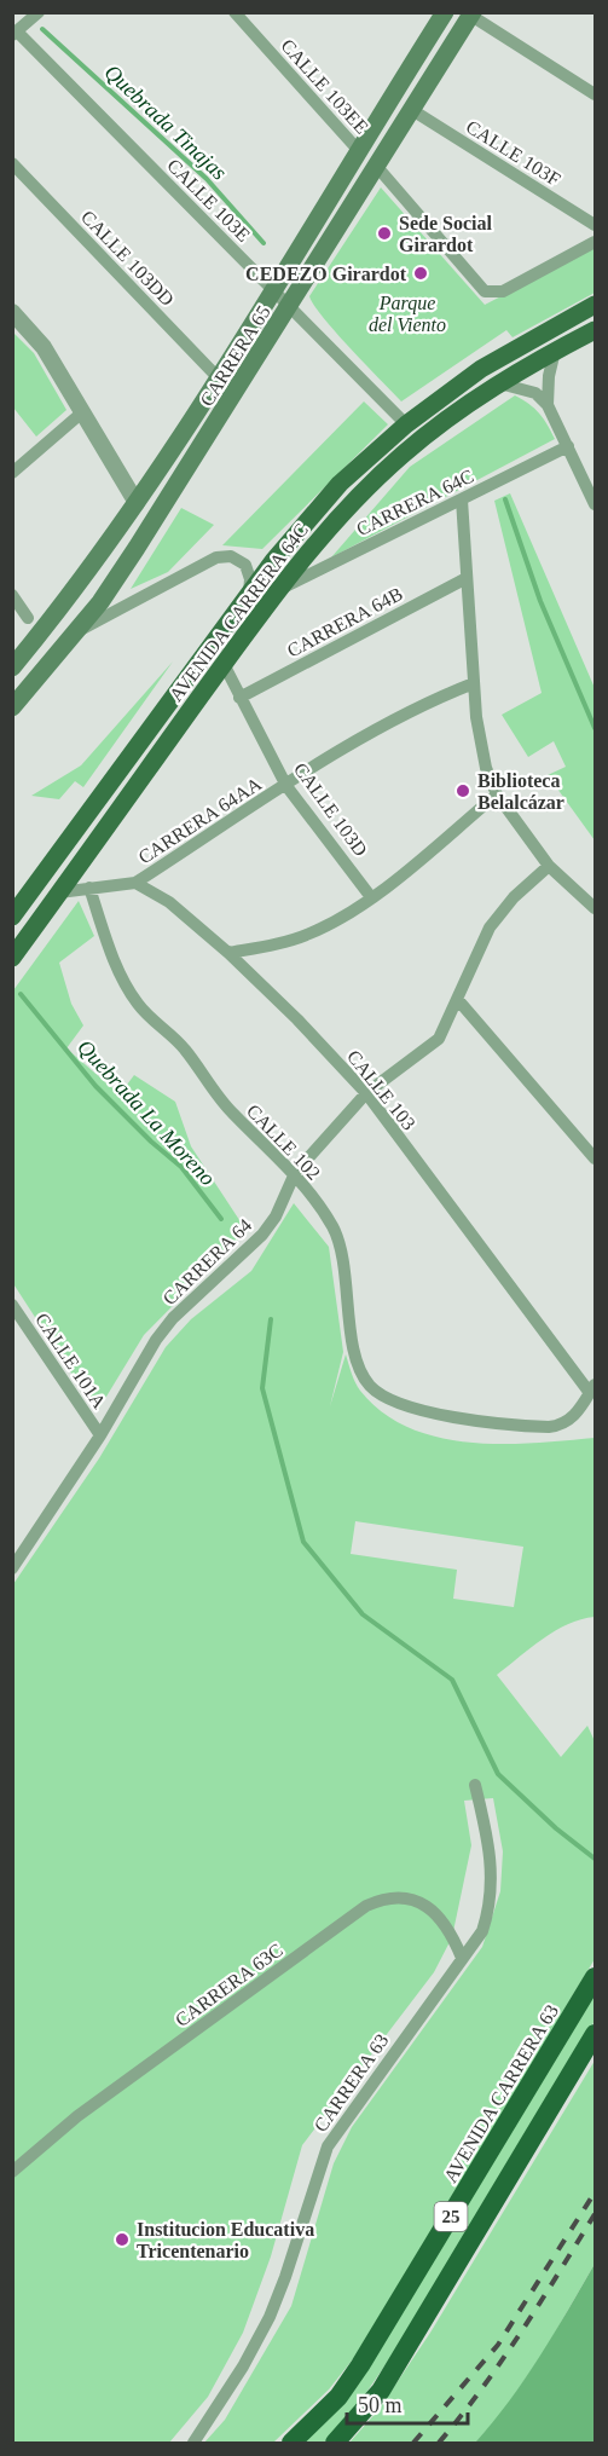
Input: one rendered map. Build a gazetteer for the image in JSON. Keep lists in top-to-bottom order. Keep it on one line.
{"streets":{"highway":["AVENIDA CARRERA 63","25"],"main road":["CARRERA 65","AVENIDA CARRERA 64C"],"street":["CALLE 103EE","CALLE 103F","CALLE 103E","CALLE 103DD","CARRERA 64C","CARRERA 64B","CALLE 103D","CARRERA 64AA","CALLE 103","CALLE 102","CARRERA 64","CALLE 101A","CARRERA 63C","CARRERA 63"]},"crossings":[["CALLE 103EE","CARRERA 65"],["CALLE 103F","CARRERA 65"],["CALLE 103E","CARRERA 65"],["CALLE 103E","AVENIDA CARRERA 64C"],["CALLE 103DD","CARRERA 65"],["CARRERA 64C","AVENIDA CARRERA 64C"],["AVENIDA CARRERA 64C","CALLE 103D"],["CARRERA 64B","CALLE 103D"],["CALLE 103D","CARRERA 64AA"],["CARRERA 64AA","CALLE 103"],["CALLE 103","CALLE 102"],["CALLE 103","CARRERA 64"],["CALLE 102","CARRERA 64"],["CARRERA 64","CALLE 101A"],["CARRERA 63C","CARRERA 63"]],"water":["Quebrada Tinajas","Quebrada La Moreno"],"parks":["Parque del Viento"],"places":["Sede Social Girardot","CEDEZO Girardot","Biblioteca Belalcázar","Institucion Educativa Tricentenario"],"scale_bar":"50 m"}
